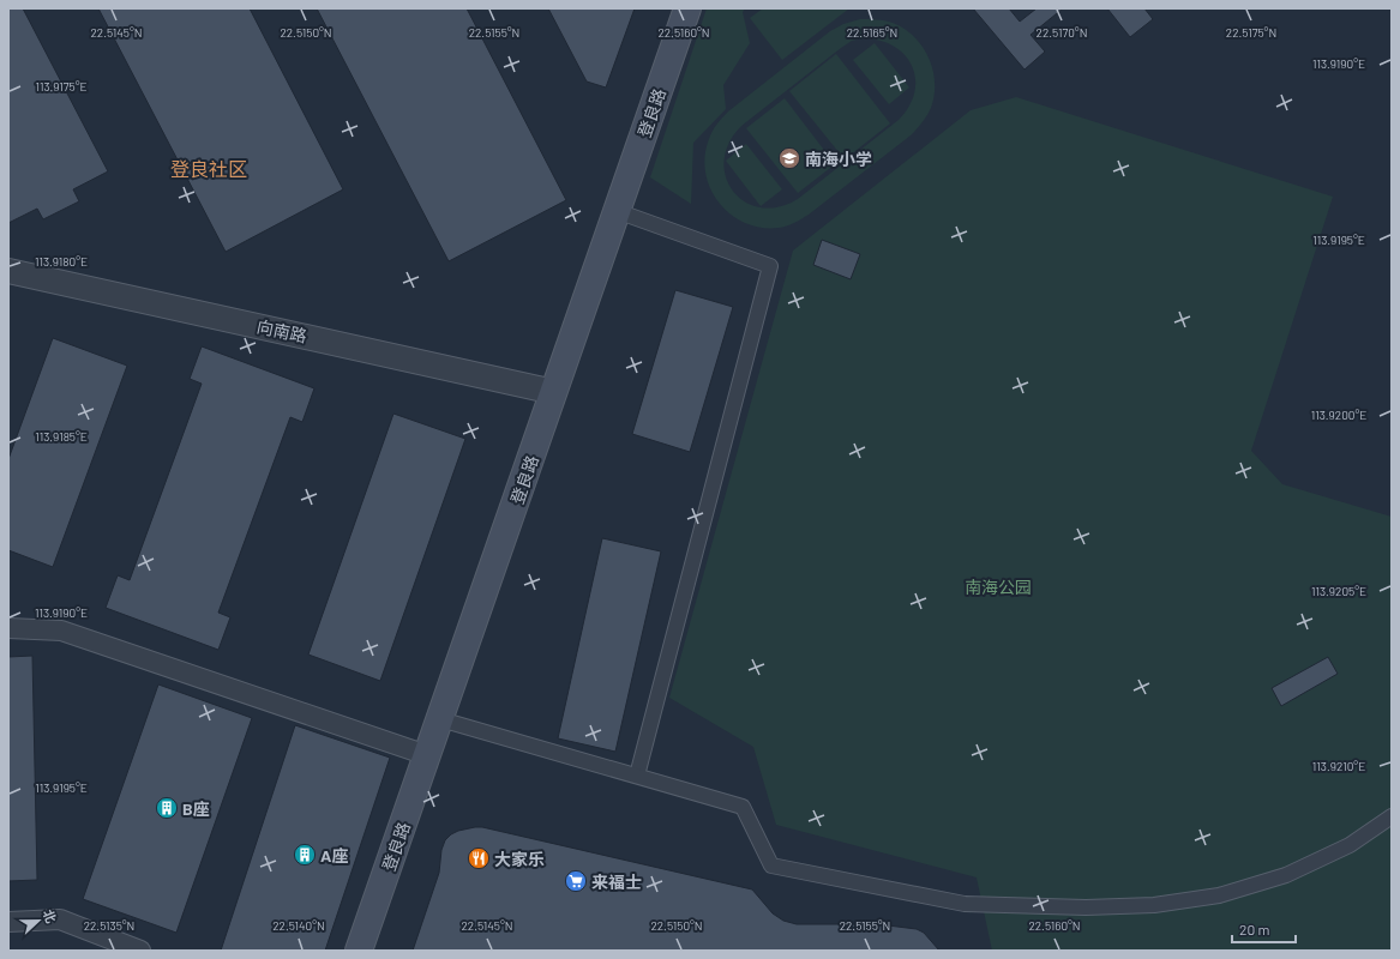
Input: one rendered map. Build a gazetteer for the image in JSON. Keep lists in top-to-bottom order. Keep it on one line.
{"streets":{"main road":["登良路"],"street":["向南路"]},"crossings":[["登良路","向南路"]],"districts":["登良社区"],"parks":["南海公园"],"places":{"school or university":["南海小学"],"building":["B座","A座"],"restaurant":["大家乐"],"supermarket":["来福士"]},"scale_bar":"20 m","north":"right","coordinates":["22.5170°N","22.5145°N","22.5150°N","22.5155°N","22.5160°N","22.5165°N","22.5175°N","113.9190°E","113.9175°E","113.9195°E","113.9180°E","113.9200°E","113.9185°E","113.9205°E","113.9210°E","22.5135°N","22.5140°N"]}
